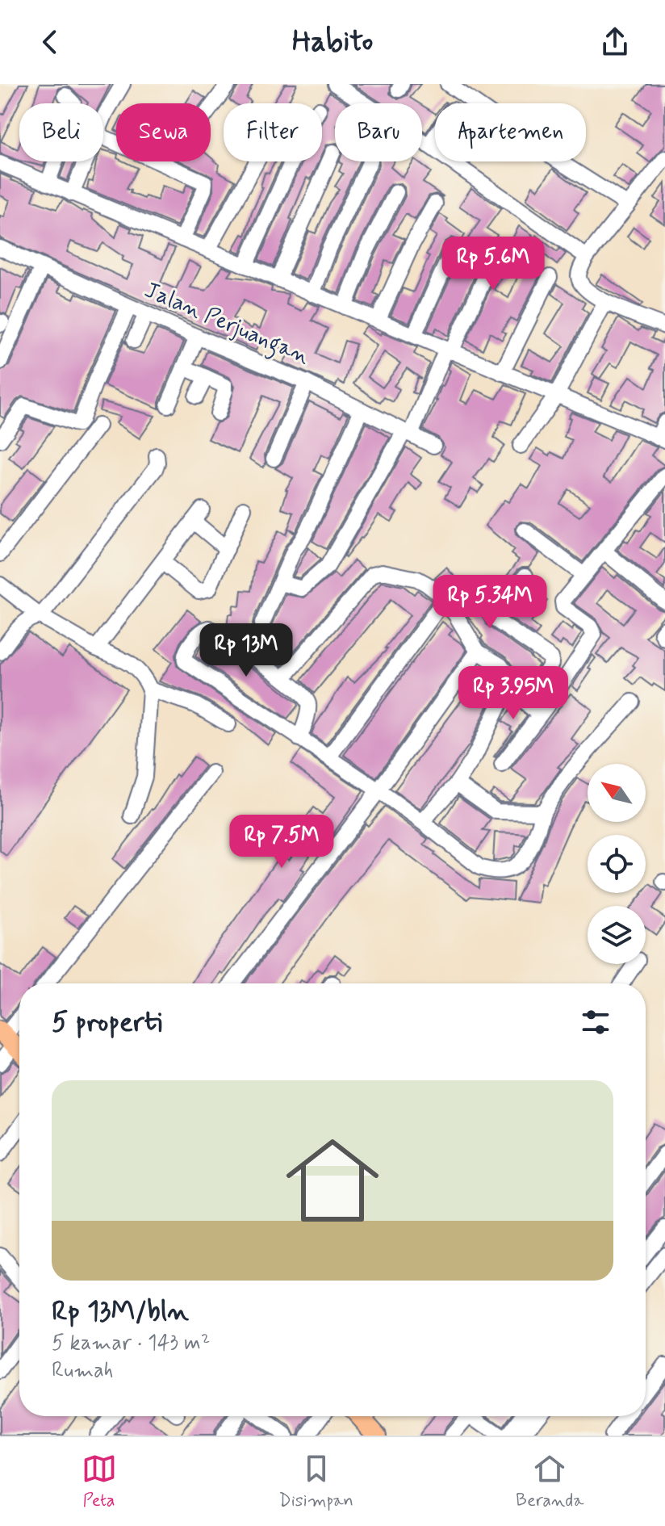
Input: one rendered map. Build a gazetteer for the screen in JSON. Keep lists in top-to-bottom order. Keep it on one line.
{"streets":{"street":["Jalan Perjuangan"]},"north":"top left","page":{"header":"Habito","chip":["Beli","Sewa","Filter","Baru","Apartemen"],"price":["Rp 5.6M","Rp 5.34M","Rp 13M","Rp 3.95M","Rp 7.5M"],"heading":"5 properti","list":[{"name":"Rp 13M/bln","note":"5 kamar · 143 m² · Rumah"}],"tabs":["Peta","Disimpan","Beranda"]}}
